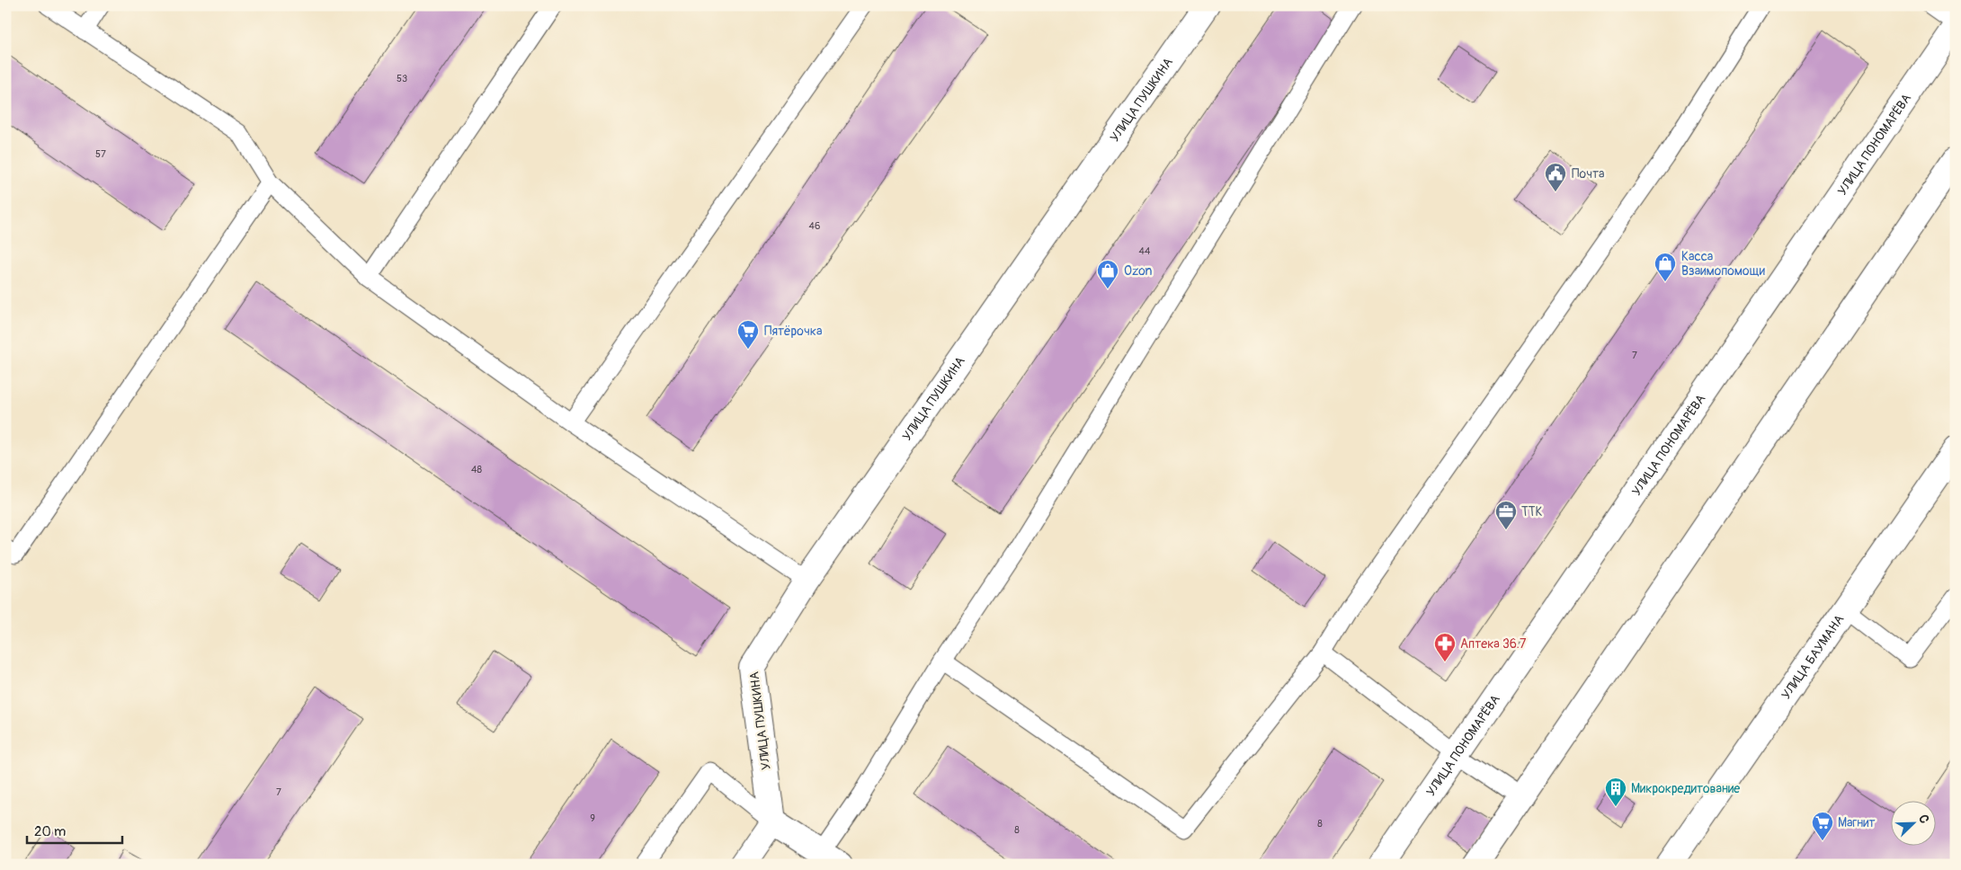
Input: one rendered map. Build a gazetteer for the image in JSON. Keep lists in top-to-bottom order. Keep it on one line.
{"streets":{"street":["УЛИЦА ПУШКИНА","УЛИЦА ПОНОМАРЁВА","УЛИЦА БАУМАНА"]},"places":{"public building":["Почта"],"shop":["Касса Взаимопомощи","Ozon"],"supermarket":["Пятёрочка","Магнит"],"office":["ТТК"],"pharmacy":["Аптека 36.7"],"building":["Микрокредитование"]},"house_numbers":["53","57","46","44","7","48","7","9","8","8"],"scale_bar":"20 m","north":"top right"}
